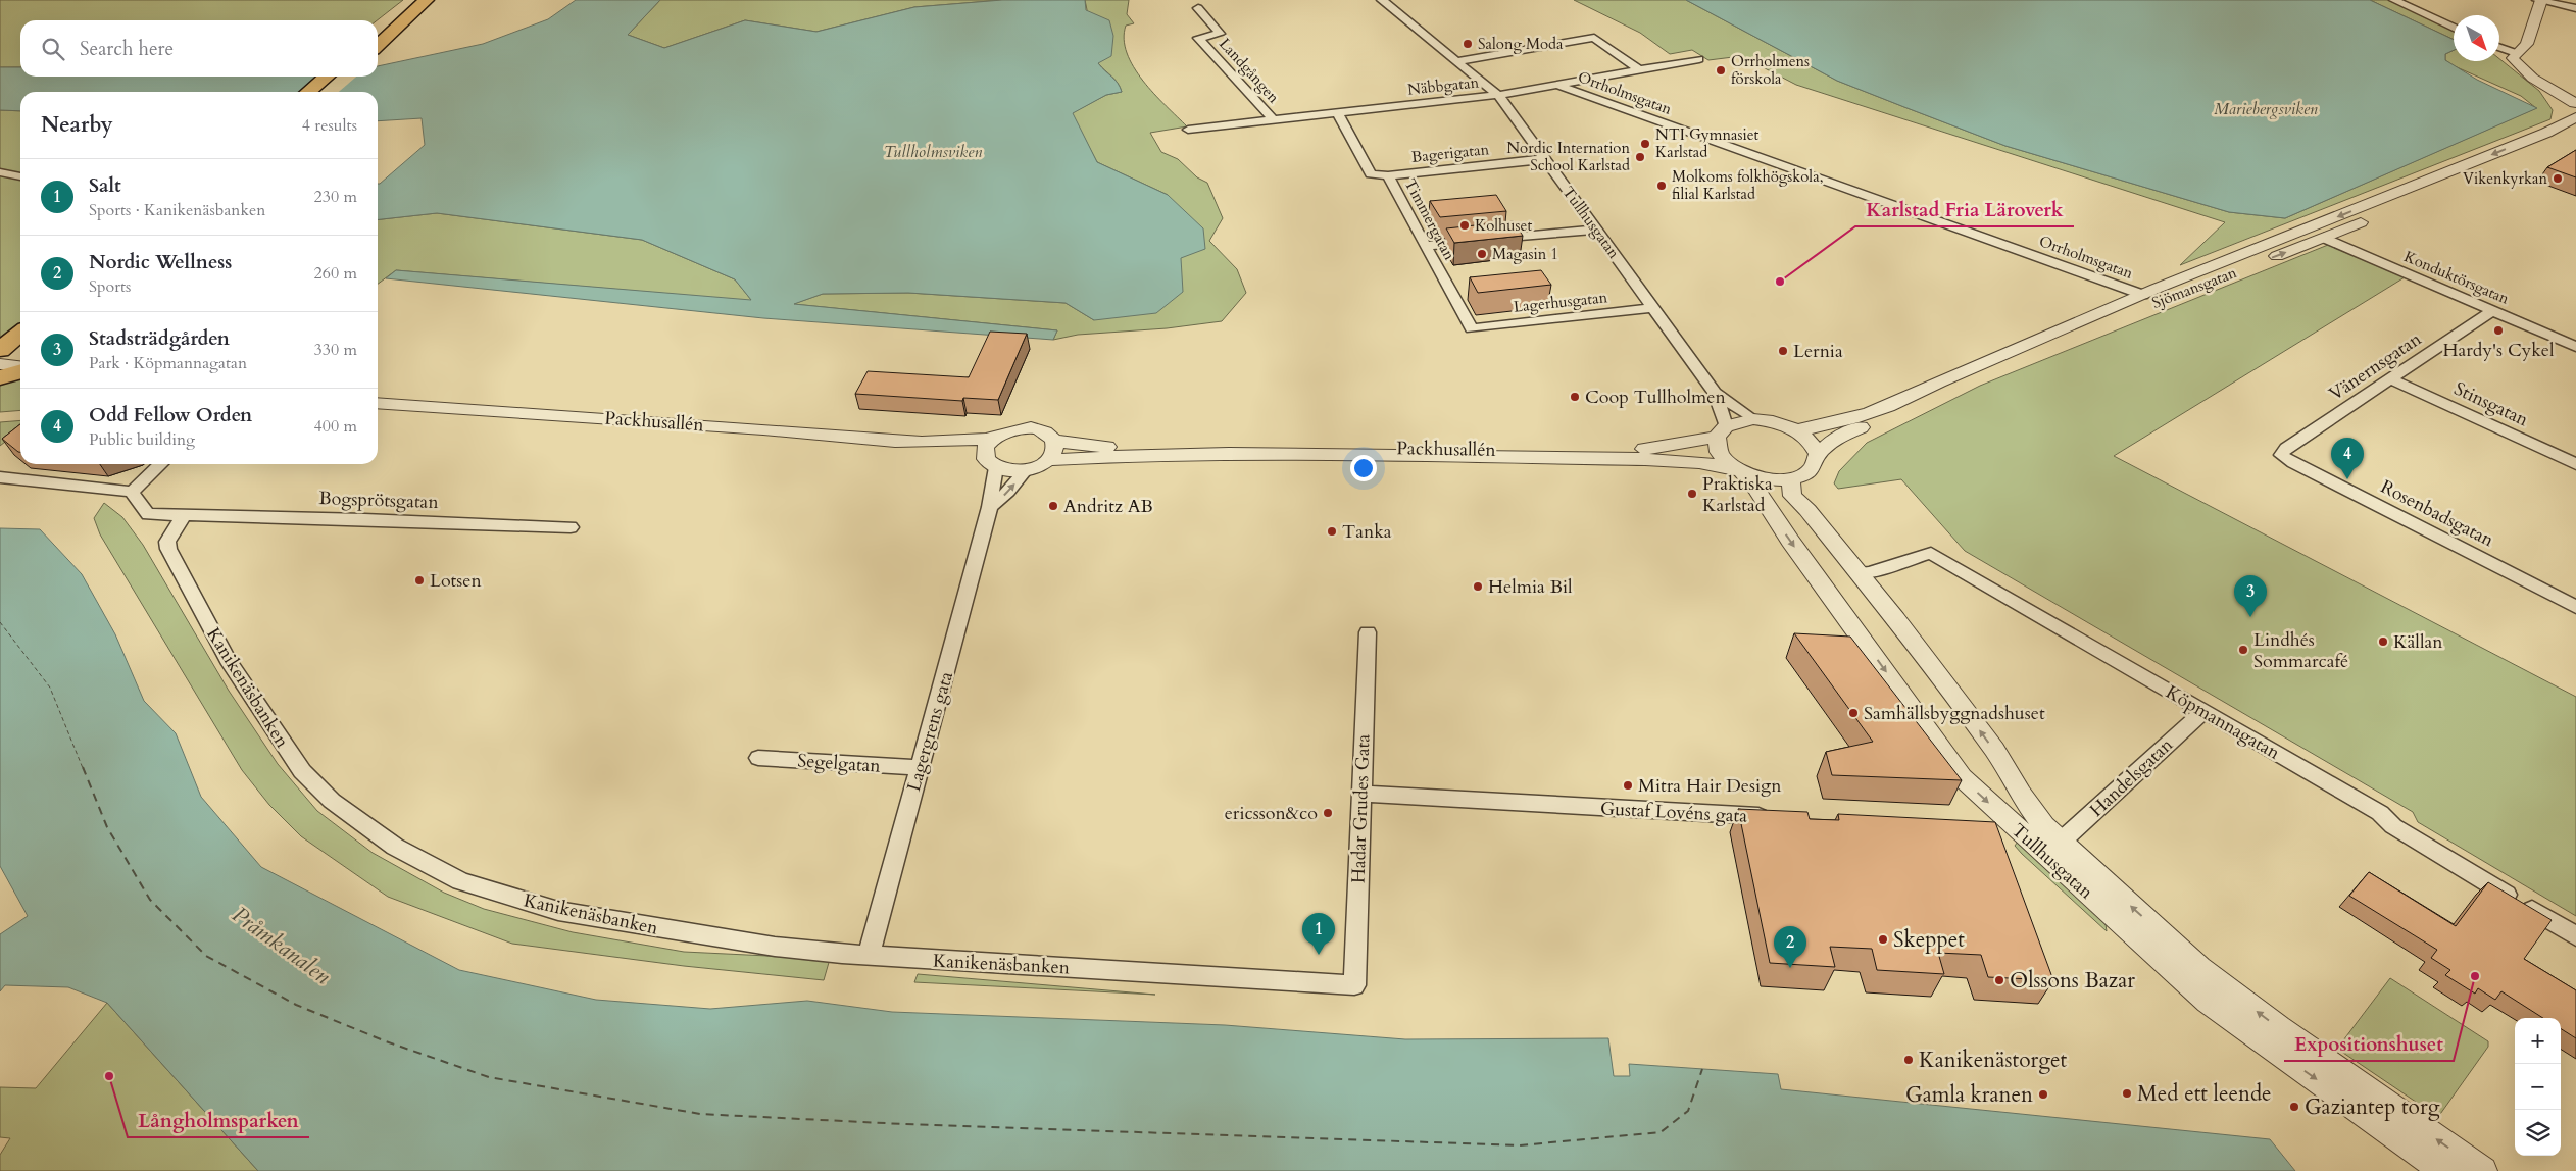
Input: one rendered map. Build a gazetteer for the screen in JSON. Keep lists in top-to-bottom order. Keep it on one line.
{"streets":{"street":["Landgången","Näbbgatan","Orrholmsgatan","Bagerigatan","Timmergatan","Tullhusgatan","Konduktörsgatan","Sjömansgatan","Lagerhusgatan","Vänernsgatan","Stinsgatan","Packhusallén","Bogsprötsgatan","Rosenbadsgatan","Kanikenäsbanken","Köpmannagatan","Lagergrens gata","Segelgatan","Handelsgatan","Hadar Grudes Gata","Gustaf Lovéns gata"]},"crossings":[["Landgången","Näbbgatan"],["Näbbgatan","Orrholmsgatan"],["Näbbgatan","Timmergatan"],["Näbbgatan","Tullhusgatan"],["Orrholmsgatan","Sjömansgatan"],["Bagerigatan","Timmergatan"],["Bagerigatan","Tullhusgatan"],["Timmergatan","Lagerhusgatan"],["Tullhusgatan","Sjömansgatan"],["Tullhusgatan","Lagerhusgatan"],["Tullhusgatan","Packhusallén"],["Tullhusgatan","Köpmannagatan"],["Tullhusgatan","Handelsgatan"],["Konduktörsgatan","Sjömansgatan"],["Konduktörsgatan","Vänernsgatan"],["Sjömansgatan","Packhusallén"],["Vänernsgatan","Stinsgatan"],["Vänernsgatan","Rosenbadsgatan"],["Packhusallén","Lagergrens gata"],["Bogsprötsgatan","Kanikenäsbanken"],["Kanikenäsbanken","Lagergrens gata"],["Kanikenäsbanken","Hadar Grudes Gata"],["Köpmannagatan","Handelsgatan"],["Lagergrens gata","Segelgatan"],["Hadar Grudes Gata","Gustaf Lovéns gata"]],"water":["Mariebergsviken","Tullholmsviken","Pråmkanalen"],"places":["Salong Moda","Orrholmens förskola","NTI Gymnasiet Karlstad","Nordic Internation School Karlstad","Vikenkyrkan","Molkoms folkhögskola, filial Karlstad","Kolhuset","Magasin 1","Karlstad Fria Läroverk","Hardy's Cykel","Lernia","Coop Tullholmen","Praktiska Karlstad","Andritz AB","Tanka","Lotsen","Helmia Bil","Källan","Lindhés Sommarcafé","Samhällsbyggnadshuset","Mitra Hair Design","ericsson&co","Skeppet","Expositionshuset","Olssons Bazar","Kanikenästorget","Långholmsparken","Med ett leende","Gamla kranen","Gaziantep torg"],"north":"bottom right","page":{"search":"Search here","heading":["Nearby","4 results"],"list":[{"mark":"1","name":"Salt","note":"Sports · Kanikenäsbanken","value":"230 m"},{"mark":"2","name":"Nordic Wellness","note":"Sports","value":"260 m"},{"mark":"3","name":"Stadsträdgården","note":"Park · Köpmannagatan","value":"330 m"},{"mark":"4","name":"Odd Fellow Orden","note":"Public building","value":"400 m"}],"pins":["4","3","1","2"],"map_buttons":["+","−"]}}
